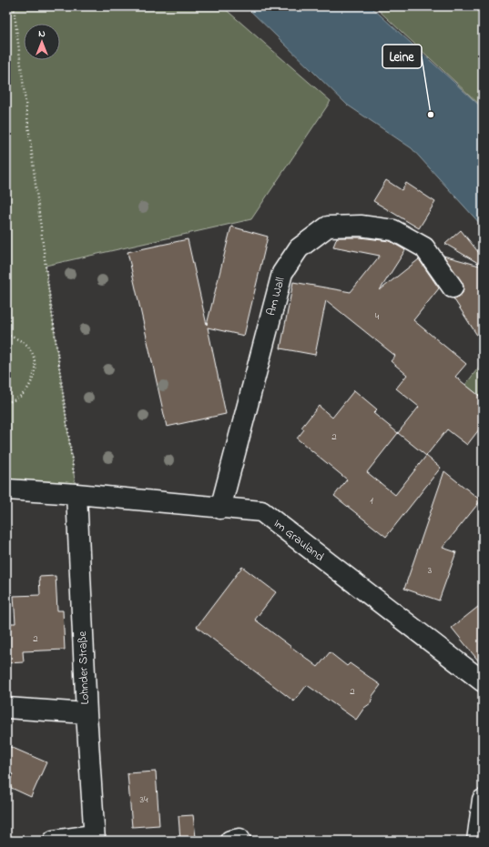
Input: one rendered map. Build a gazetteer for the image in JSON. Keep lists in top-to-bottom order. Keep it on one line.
{"streets":{"street":["Am Wall","Im Grauland","Lohnder Straße"]},"crossings":[["Am Wall","Im Grauland"],["Im Grauland","Lohnder Straße"]],"places":["Leine"],"house_numbers":["4","2","1","3","2","2","34"],"north":"top"}
